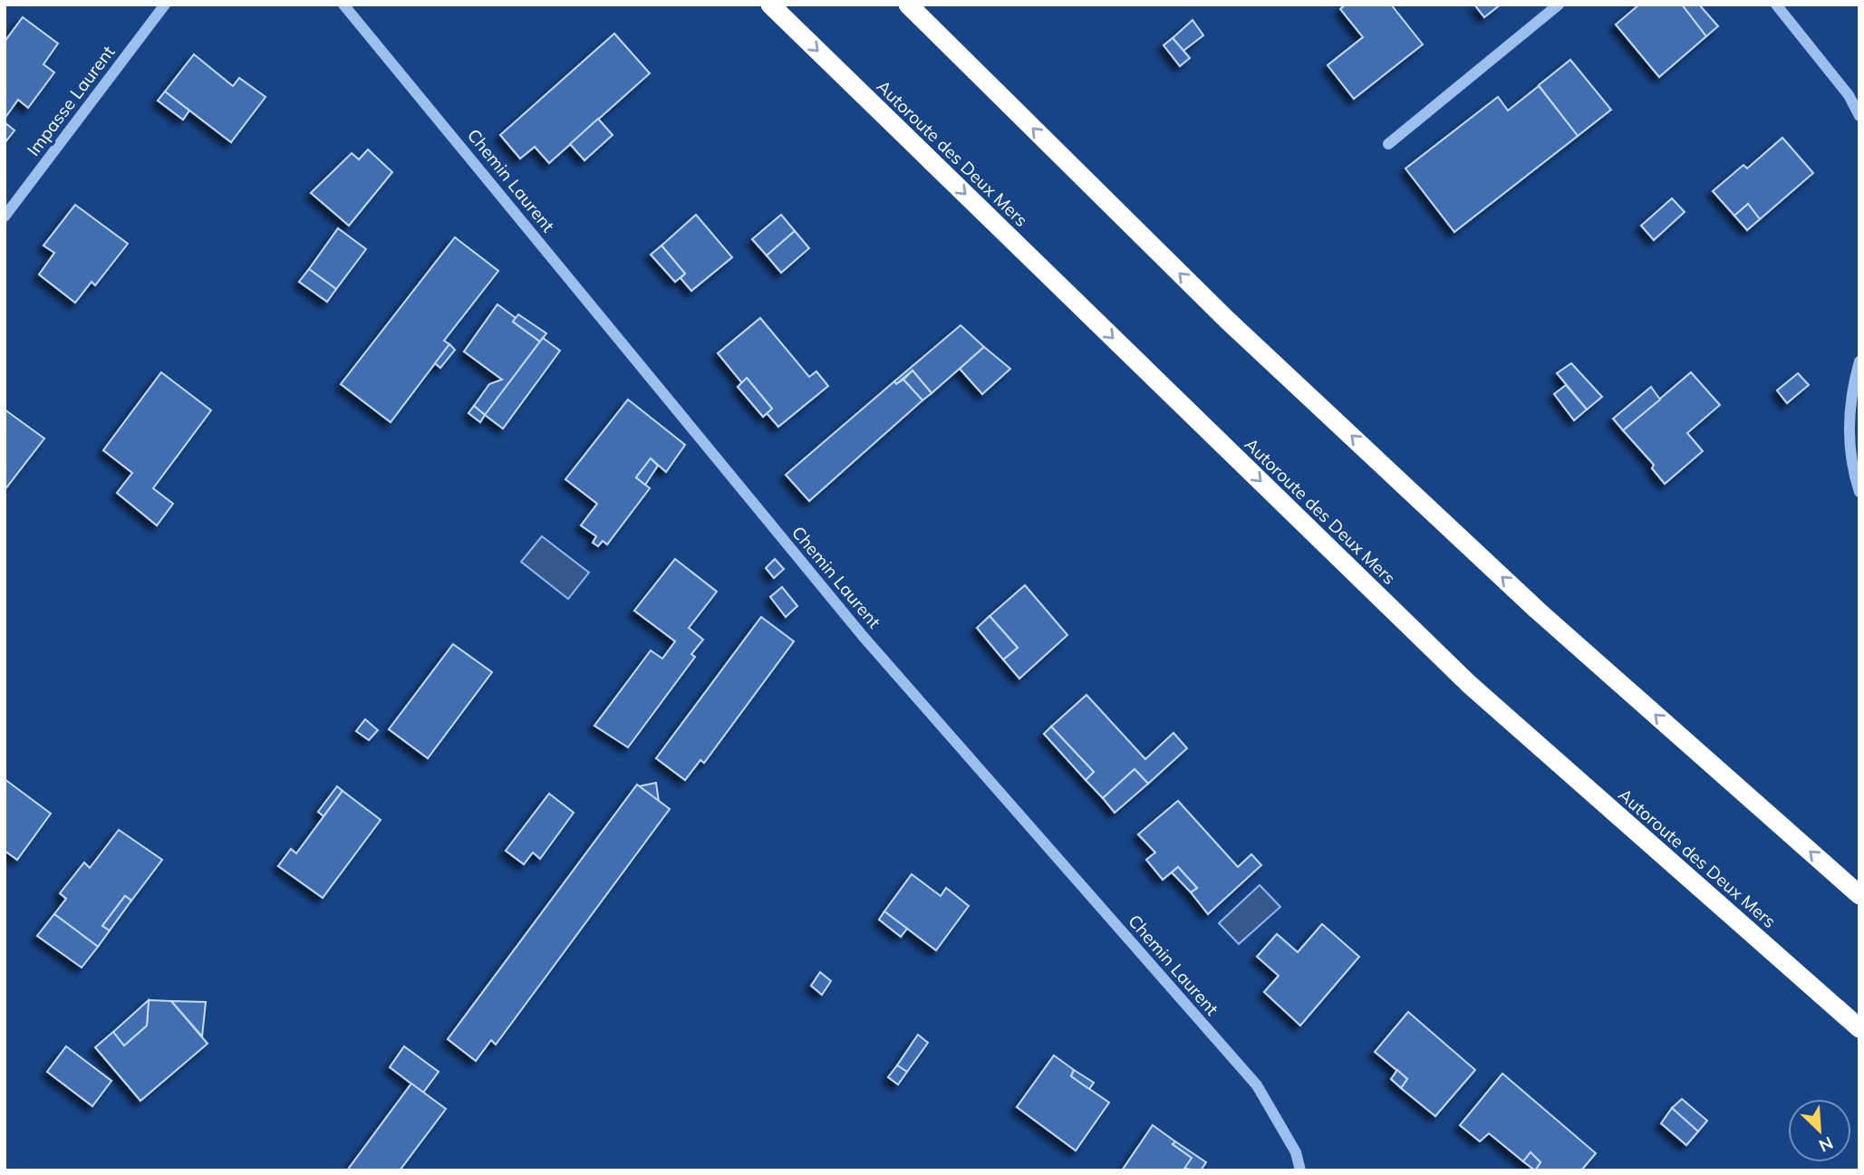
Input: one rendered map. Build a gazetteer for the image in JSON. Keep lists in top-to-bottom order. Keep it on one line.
{"streets":{"highway":["Autoroute des Deux Mers"],"street":["Impasse Laurent","Chemin Laurent"]},"north":"bottom right"}
